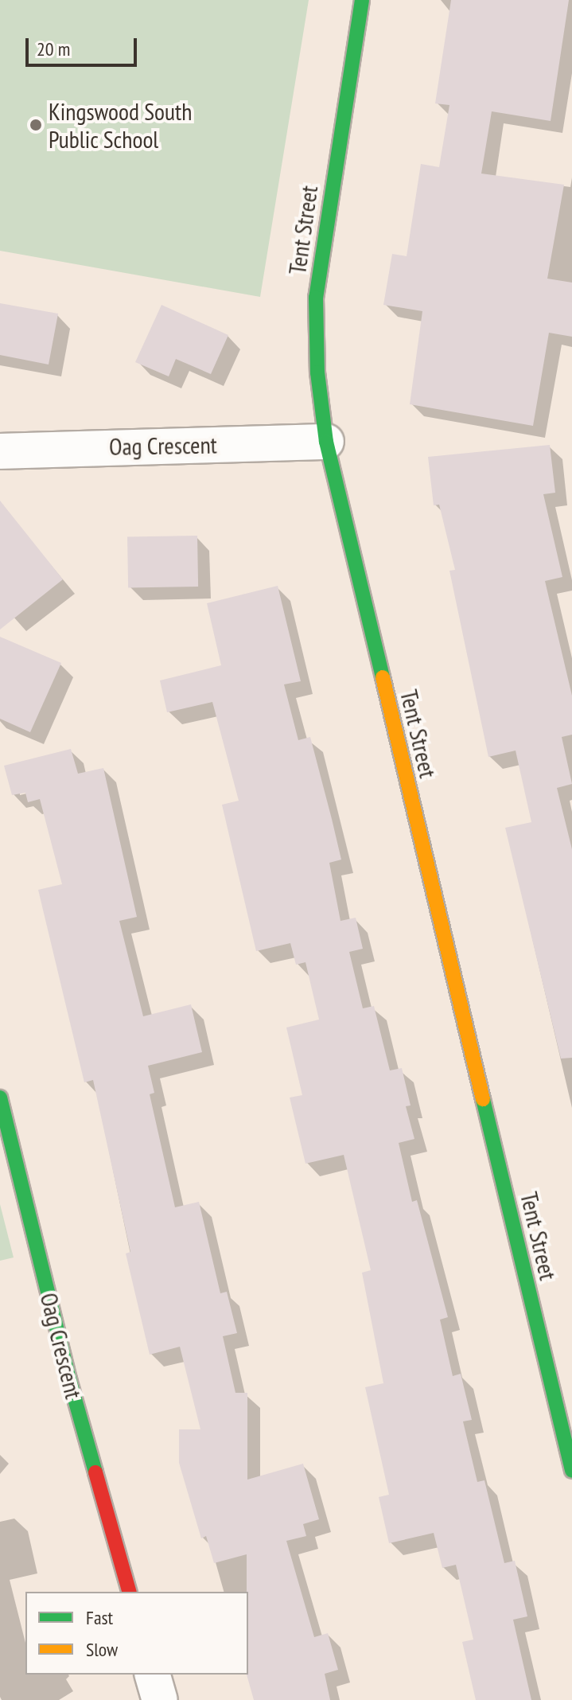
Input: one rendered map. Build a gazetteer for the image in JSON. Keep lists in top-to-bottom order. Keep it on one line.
{"streets":{"street":["Tent Street","Oag Crescent"]},"crossings":[["Tent Street","Oag Crescent"]],"places":["Kingswood South Public School"],"legend":["Fast","Slow"],"scale_bar":"20 m"}
